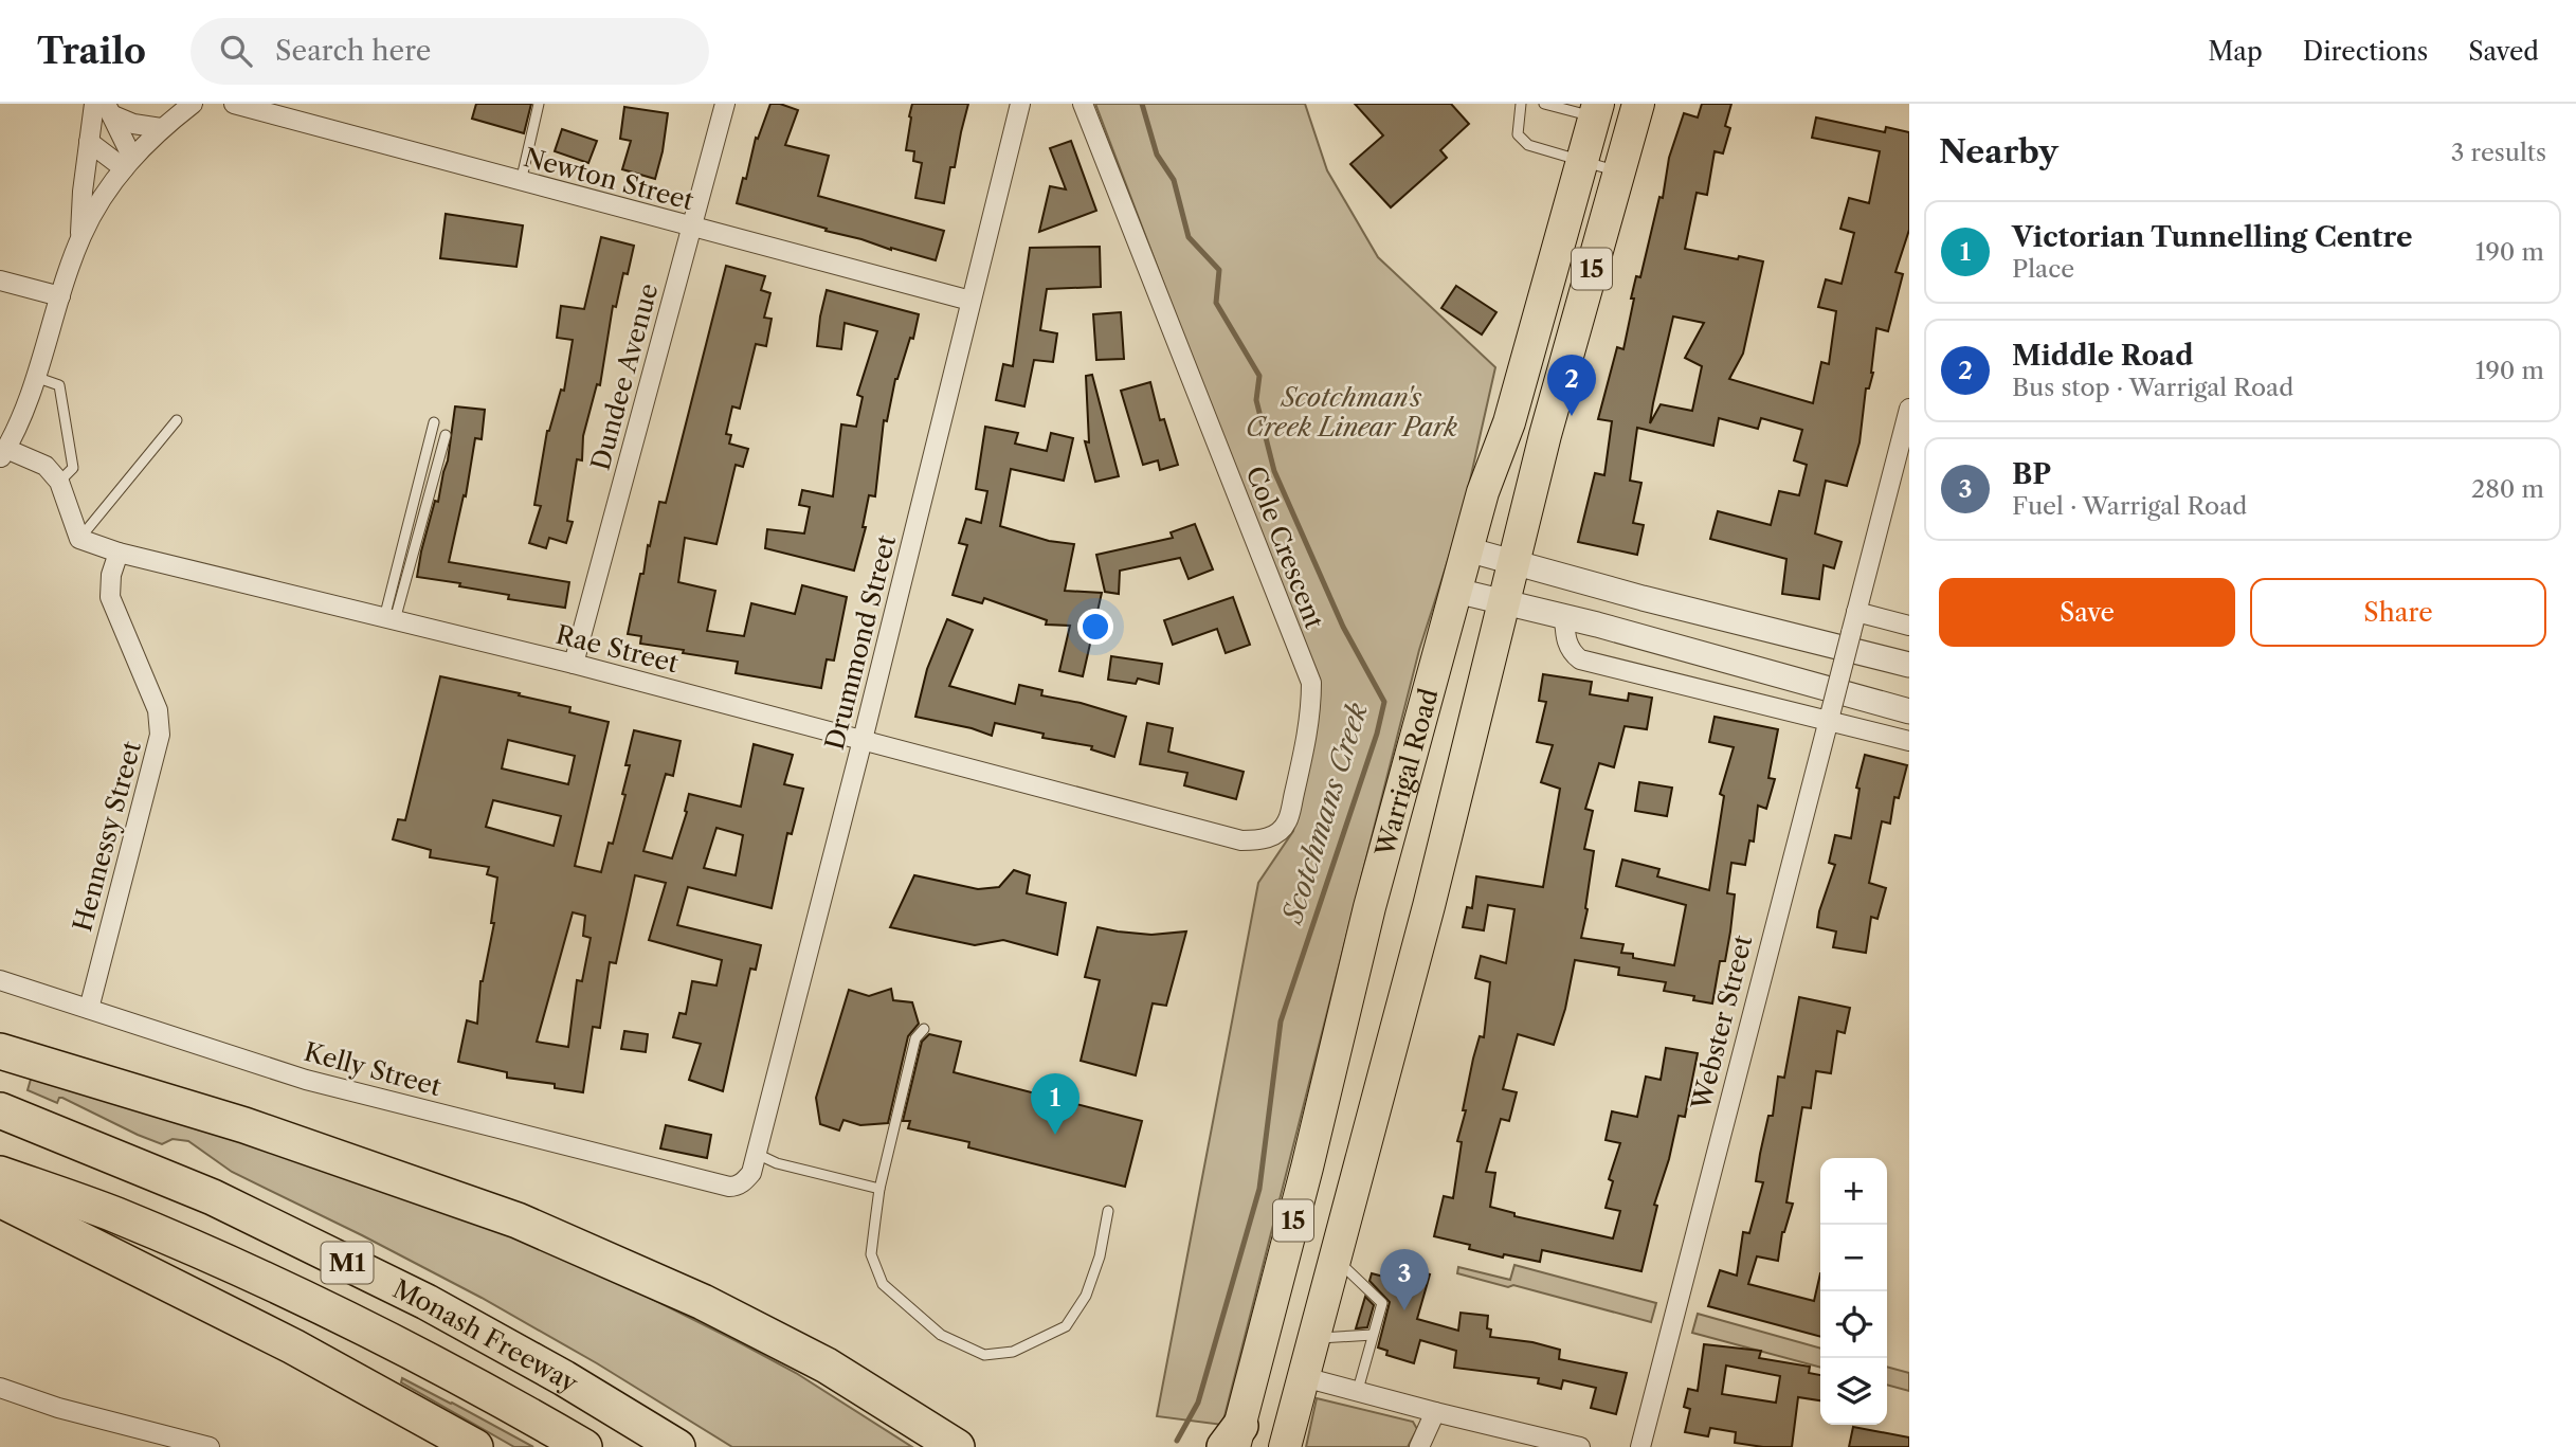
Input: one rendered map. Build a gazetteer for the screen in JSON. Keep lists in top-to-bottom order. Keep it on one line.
{"streets":{"highway":["15","Warrigal Road","M1","Monash Freeway"],"street":["Newton Street","Dundee Avenue","Cole Crescent","Drummond Street","Rae Street","Hennessy Street","Webster Street","Kelly Street"]},"crossings":[["Newton Street","Dundee Avenue"],["Newton Street","Drummond Street"],["Dundee Avenue","Rae Street"],["Cole Crescent","Rae Street"],["Drummond Street","Rae Street"],["Drummond Street","Kelly Street"],["Rae Street","Hennessy Street"],["Hennessy Street","Kelly Street"]],"water":["Scotchmans Creek"],"parks":["Scotchman's Creek Linear Park"],"page":{"header":"Trailo","search":"Search here","nav":["Map","Directions","Saved"],"heading":["Nearby","3 results"],"list":[{"mark":"1","name":"Victorian Tunnelling Centre","note":"Place","value":"190 m"},{"mark":"2","name":"Middle Road","note":"Bus stop · Warrigal Road","value":"190 m"},{"mark":"3","name":"BP","note":"Fuel · Warrigal Road","value":"280 m"}],"pins":["2","1","3"],"buttons":["Save","Share"],"map_buttons":["+","−"]}}
